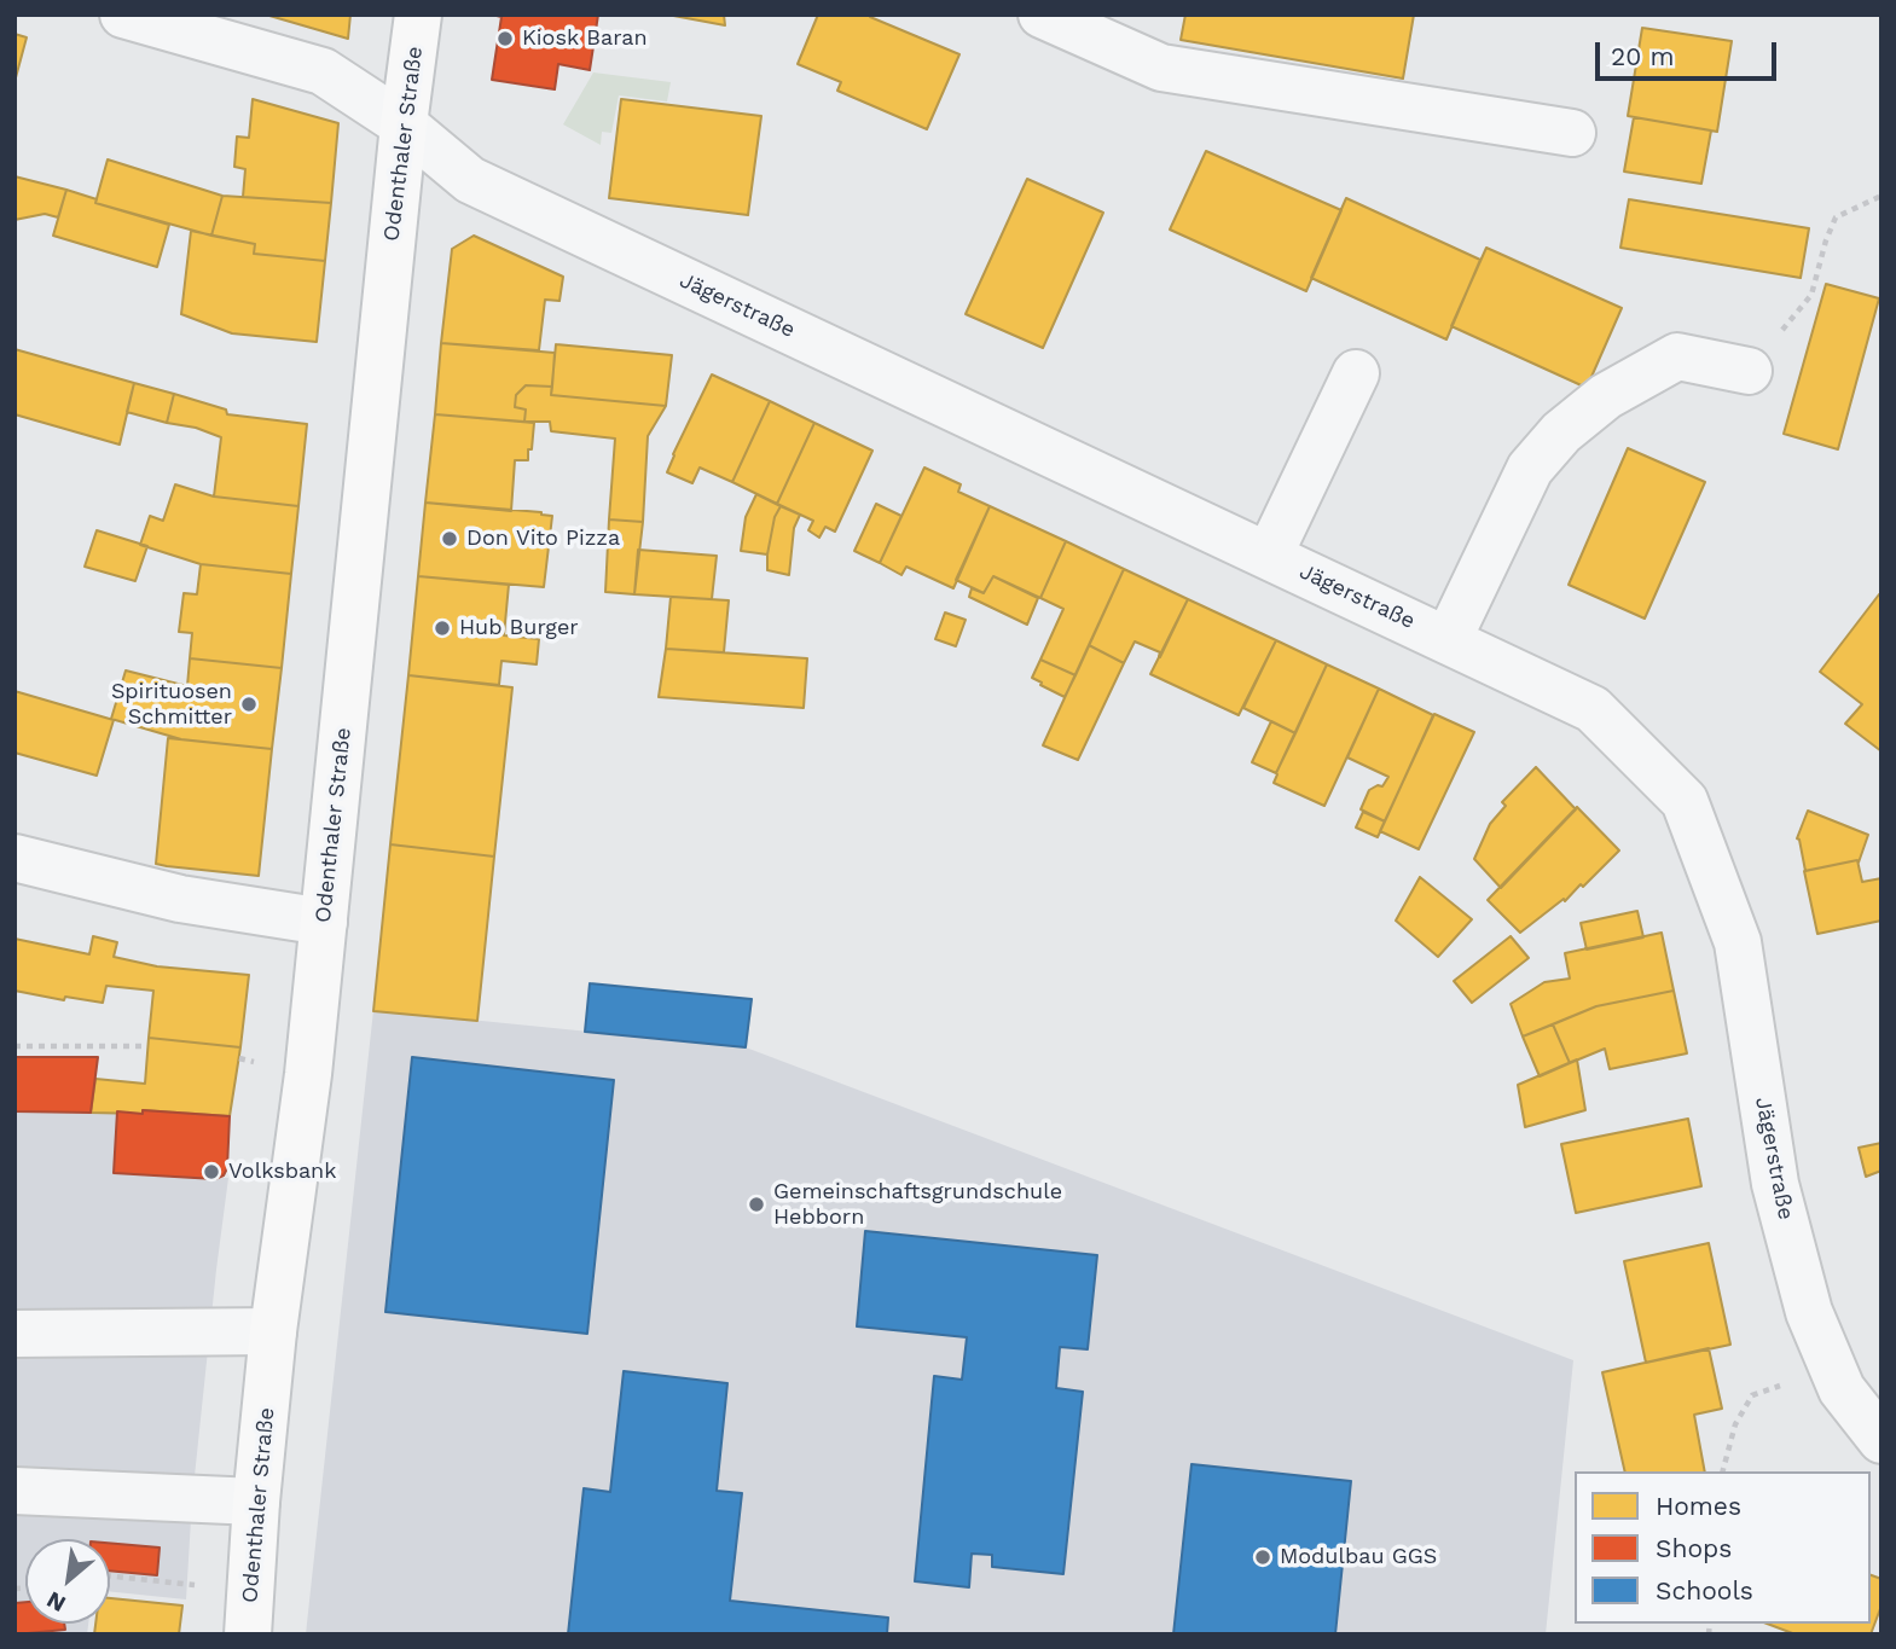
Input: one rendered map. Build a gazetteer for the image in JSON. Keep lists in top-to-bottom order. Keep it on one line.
{"streets":{"main road":["Odenthaler Straße"],"street":["Jägerstraße"]},"crossings":[["Odenthaler Straße","Jägerstraße"]],"places":["Kiosk Baran","Don Vito Pizza","Hub Burger","Spirituosen Schmitter","Volksbank","Gemeinschaftsgrundschule Hebborn","Modulbau GGS"],"legend":["Homes","Shops","Schools"],"scale_bar":"20 m","north":"bottom left"}
